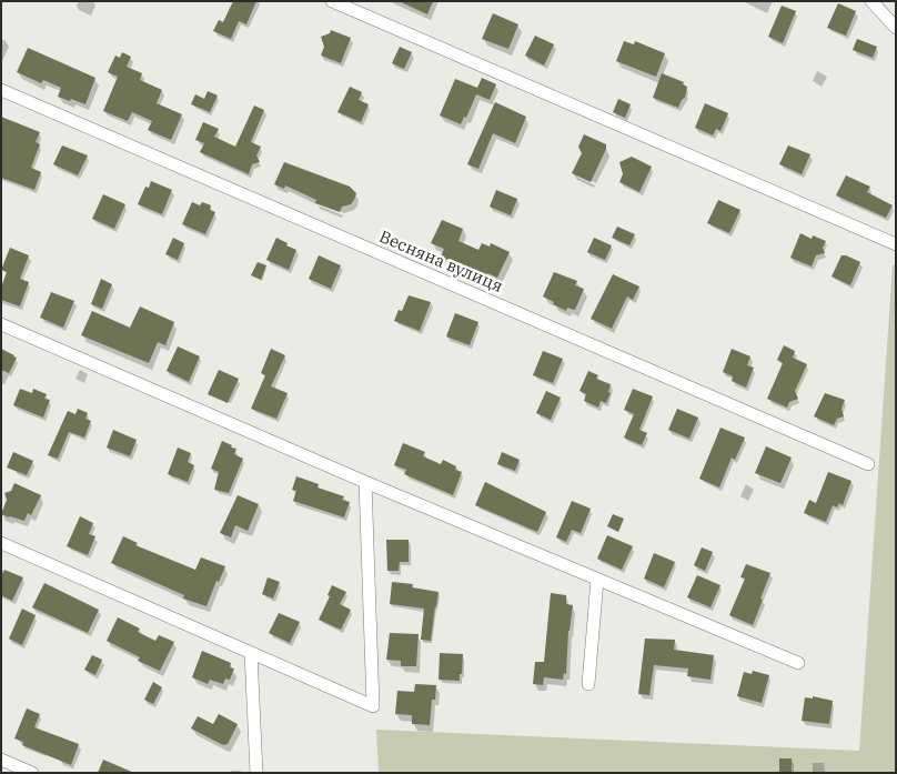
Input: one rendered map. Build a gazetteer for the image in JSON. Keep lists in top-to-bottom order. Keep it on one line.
{"streets":{"street":["Весняна вулиця"]}}
